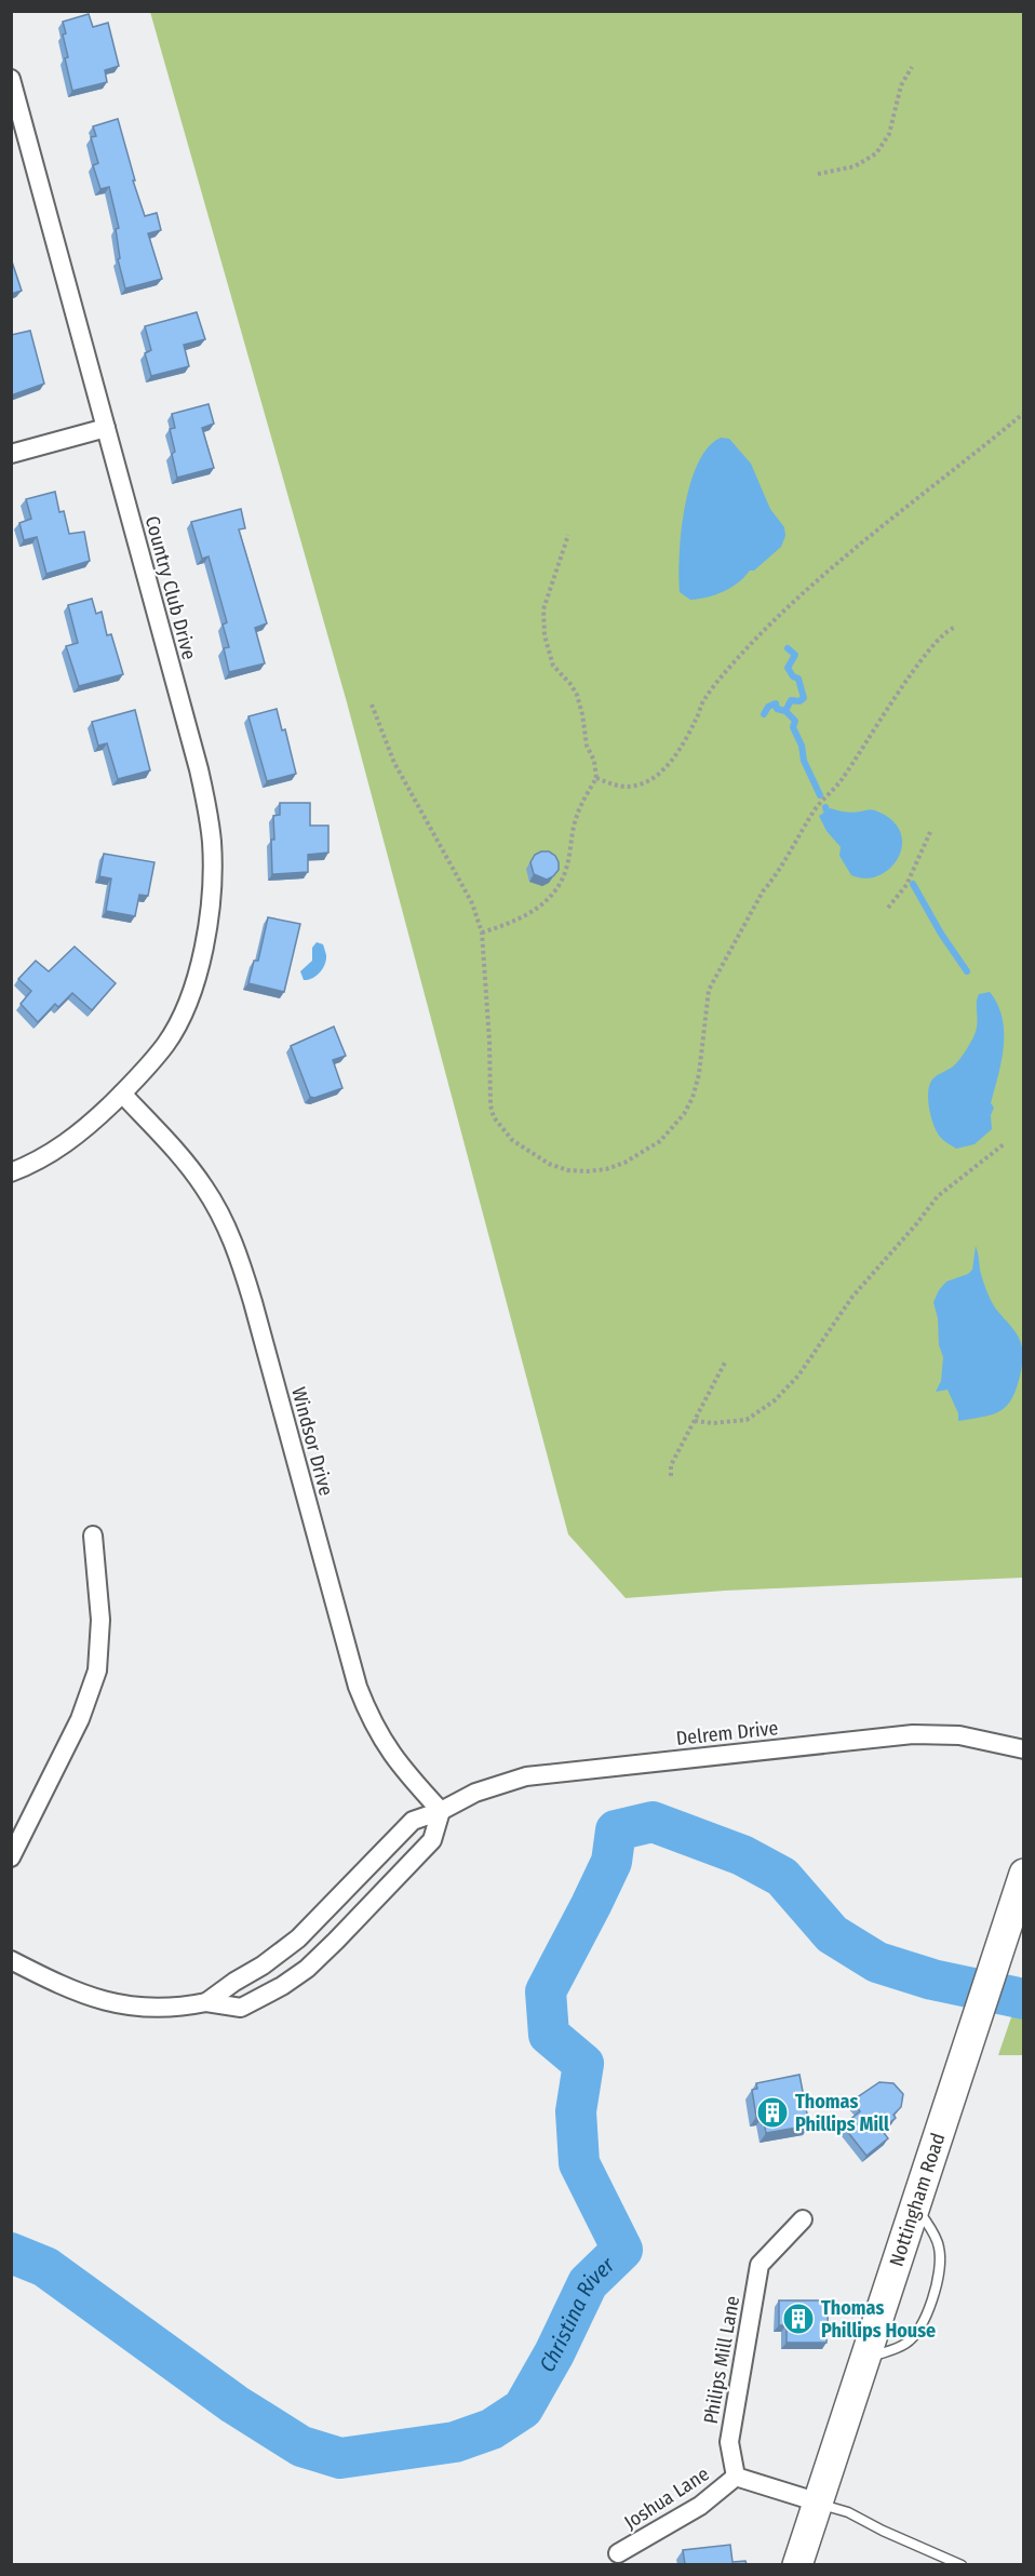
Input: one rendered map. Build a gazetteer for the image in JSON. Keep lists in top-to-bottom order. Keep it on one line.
{"streets":{"main road":["Nottingham Road"],"street":["Country Club Drive","Windsor Drive","Delrem Drive","Philips Mill Lane","Joshua Lane"]},"crossings":[["Country Club Drive","Windsor Drive"],["Windsor Drive","Delrem Drive"],["Philips Mill Lane","Joshua Lane"]],"water":["Christina River"],"places":{"building":["Thomas Phillips Mill","Thomas Phillips House"]}}
